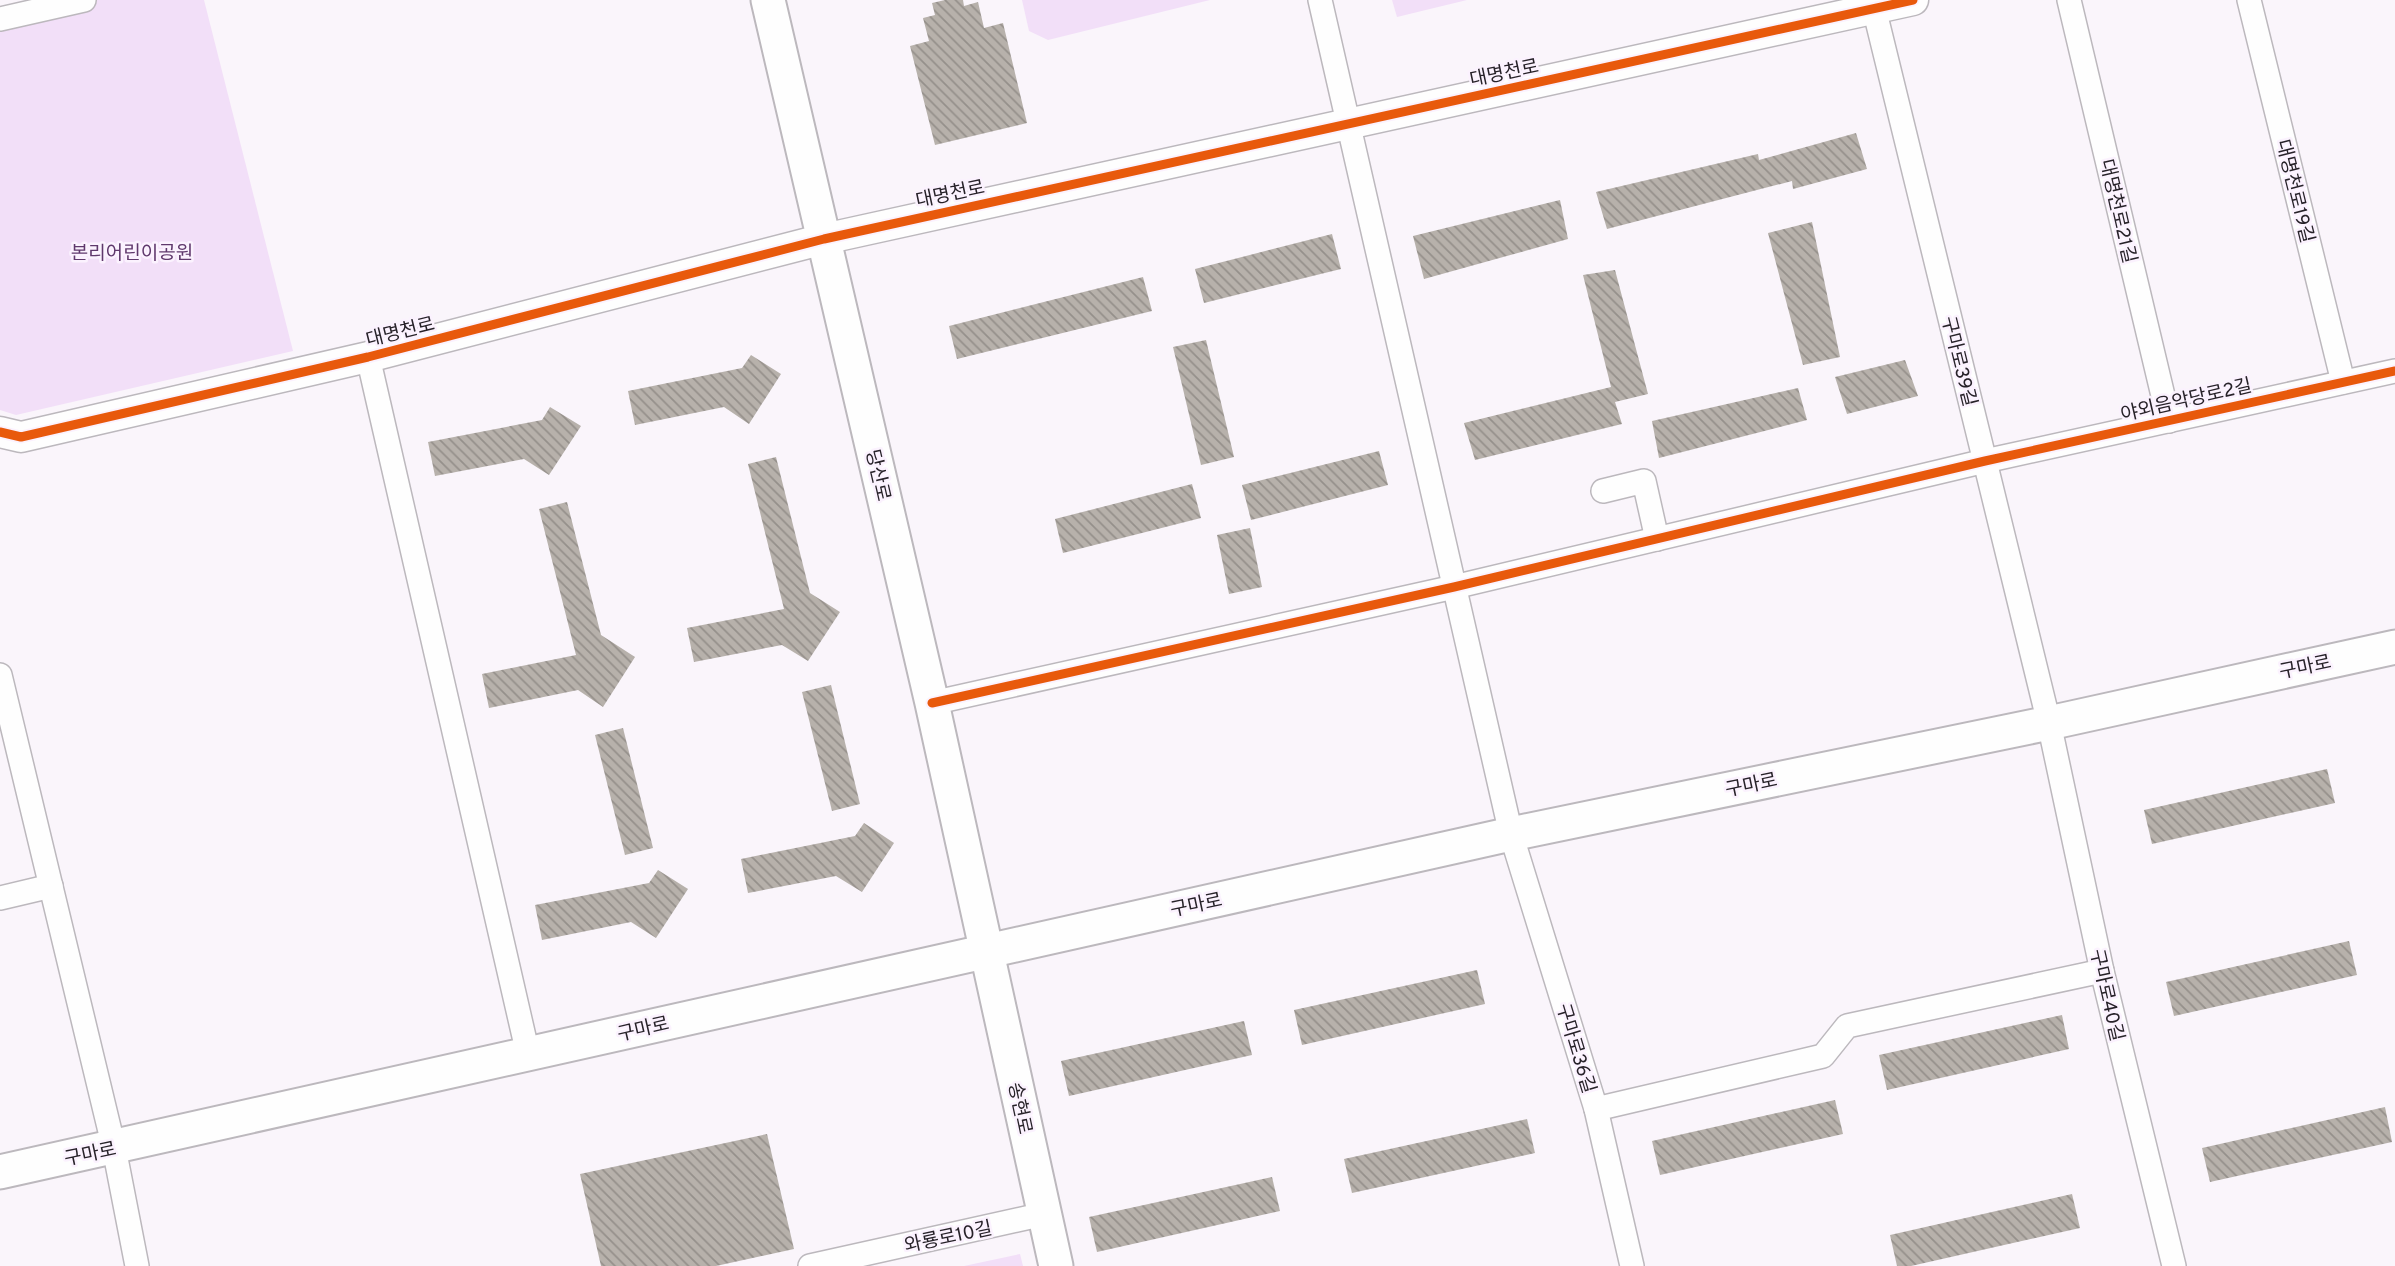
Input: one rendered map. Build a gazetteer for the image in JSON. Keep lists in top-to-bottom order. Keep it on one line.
{"streets":{"main road":["당산로","구마로","송현로"],"street":["대명천로","대명천로19길","대명천로21길","구마로39길","야외음악당로2길","구마로40길","구마로36길","와룡로10길"]},"crossings":[["대명천로","구마로39길"],["대명천로","당산로"],["대명천로","구마로36길"],["대명천로19길","야외음악당로2길"],["대명천로21길","야외음악당로2길"],["구마로39길","야외음악당로2길"],["구마로39길","구마로"],["구마로39길","구마로40길"],["야외음악당로2길","당산로"],["야외음악당로2길","구마로36길"],["당산로","구마로"],["당산로","송현로"],["구마로","구마로40길"],["구마로","구마로36길"],["구마로","송현로"],["송현로","와룡로10길"]],"parks":["본리어린이공원"]}
